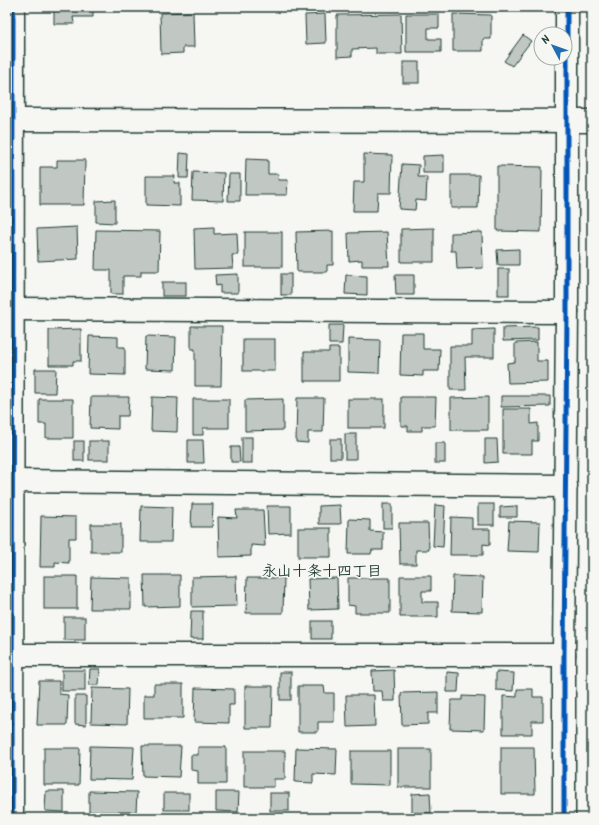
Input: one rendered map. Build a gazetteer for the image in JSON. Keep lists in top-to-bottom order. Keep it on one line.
{"districts":["永山十条十四丁目"],"north":"top left"}
